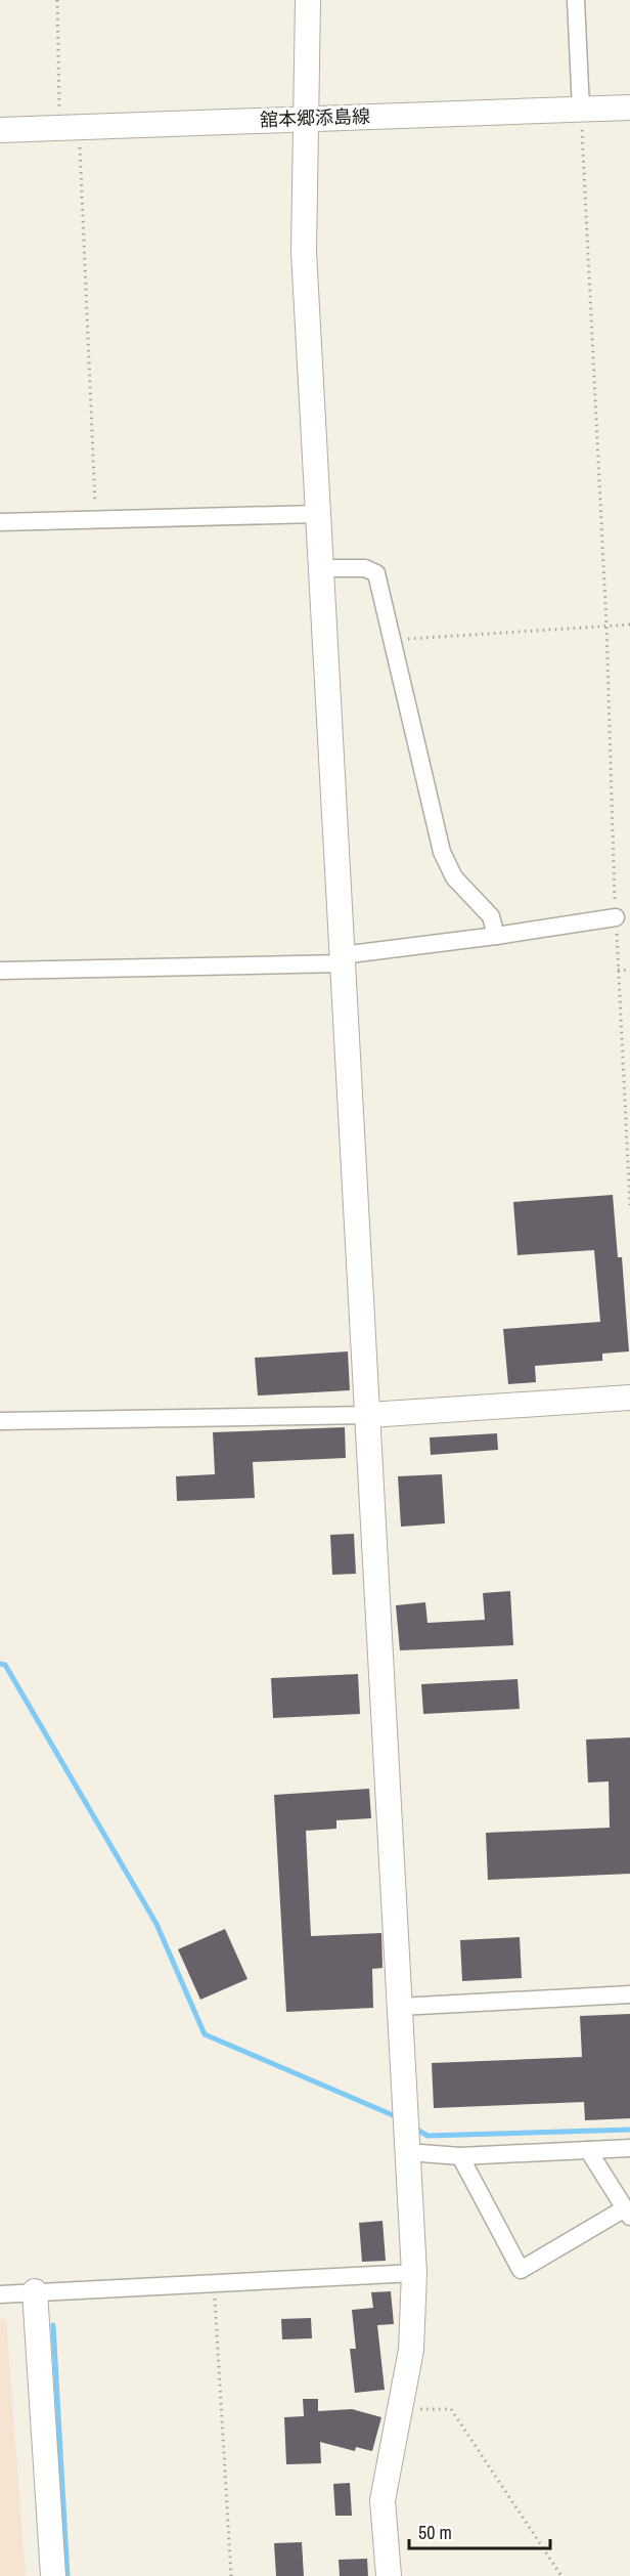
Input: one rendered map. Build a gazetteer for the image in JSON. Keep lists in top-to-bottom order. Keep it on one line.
{"streets":{"street":["舘本郷添島線"]},"scale_bar":"50 m"}
